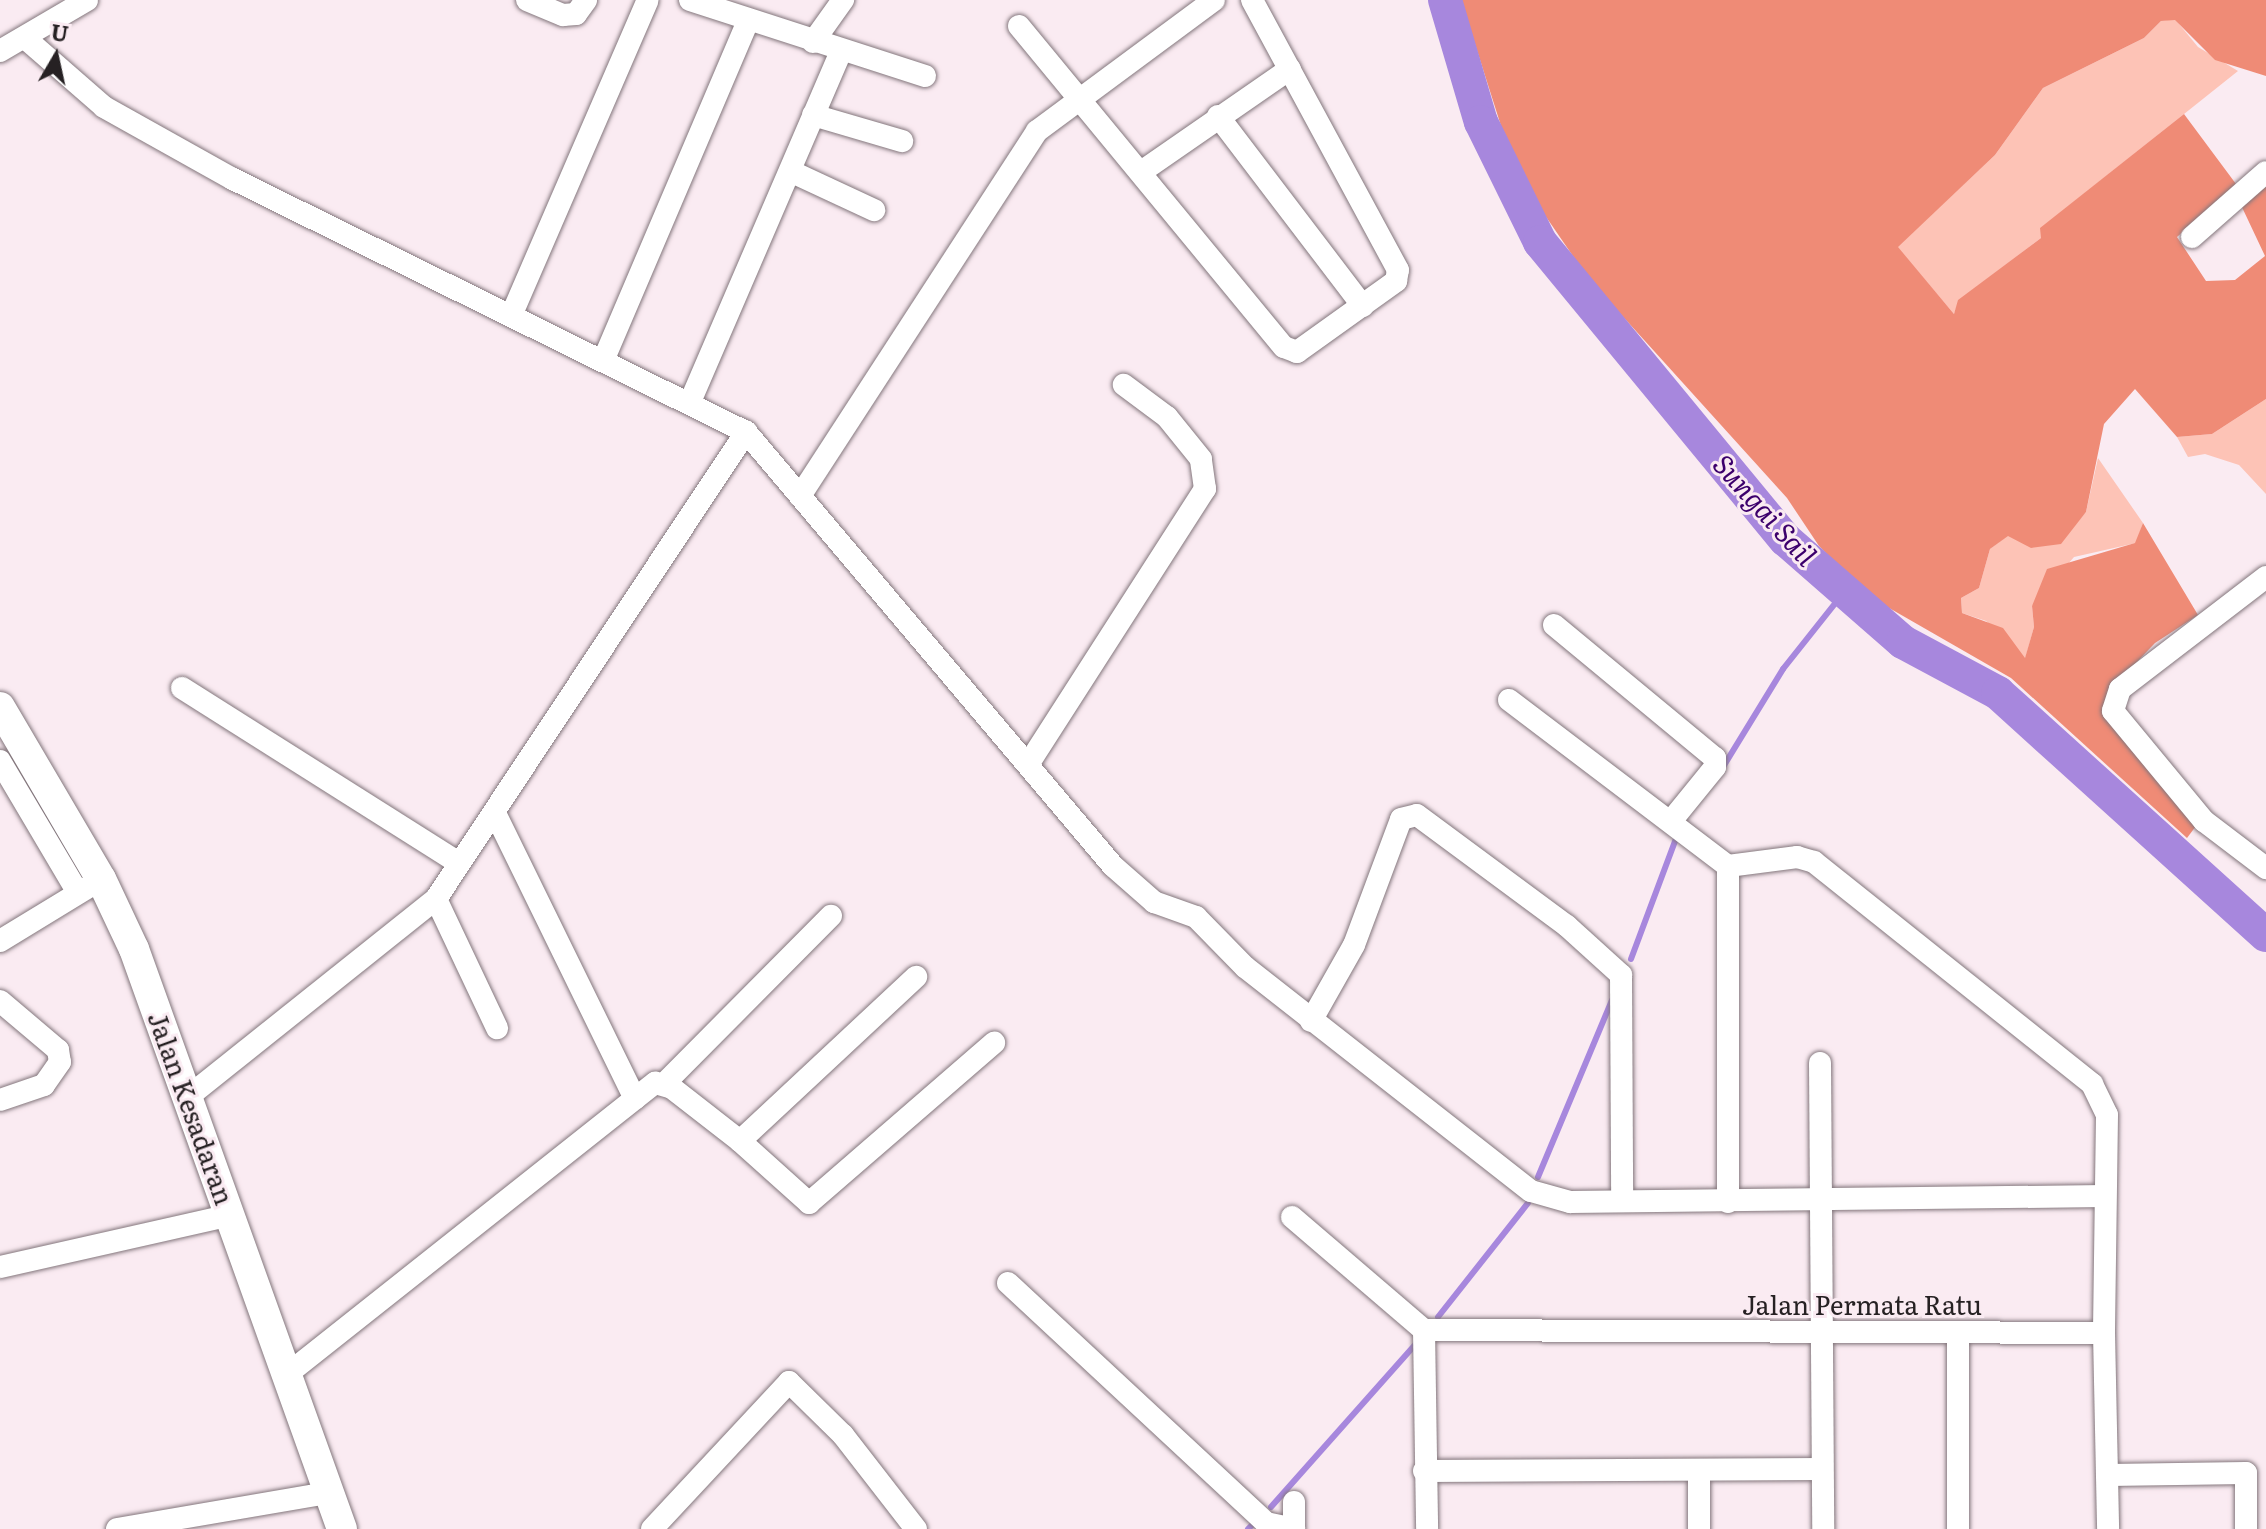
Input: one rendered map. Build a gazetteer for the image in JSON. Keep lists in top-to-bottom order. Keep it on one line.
{"streets":{"street":["Jalan Kesadaran","Jalan Permata Ratu"]},"water":["Sungai Sail"],"north":"top"}
